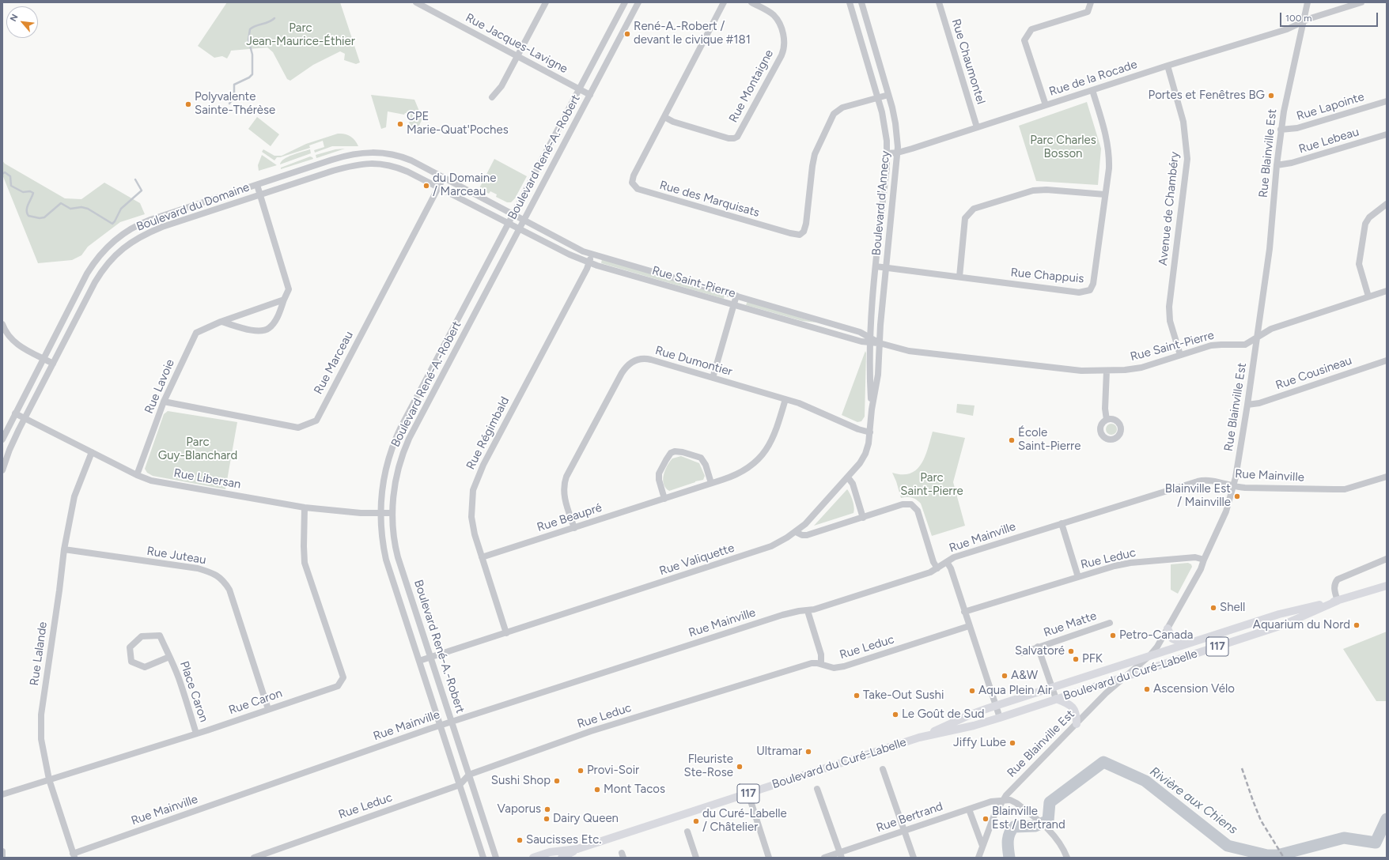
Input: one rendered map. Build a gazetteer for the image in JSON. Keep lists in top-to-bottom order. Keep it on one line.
{"streets":{"main road":["117","Boulevard du Curé-Labelle"],"street":["Rue Jacques-Lavigne","Rue Chaumontel","Rue de la Rocade","Rue Montaigne","Rue Lapointe","Rue Lebeau","Rue Blainville Est","Boulevard René-A.-Robert","Rue des Marquisats","Boulevard d'Annecy","Boulevard du Domaine","Avenue de Chambéry","Rue Chappuis","Rue Saint-Pierre","Rue Dumontier","Rue Marceau","Rue Cousineau","Rue Lavoie","Rue Régimbald","Rue Mainville","Rue Libersan","Rue Beaupré","Rue Juteau","Rue Leduc","Rue Valiquette","Rue Matte","Rue Lalande","Place Caron","Rue Caron","Rue Bertrand"]},"crossings":[["Rue Jacques-Lavigne","Boulevard René-A.-Robert"],["Rue Chaumontel","Rue de la Rocade"],["Rue de la Rocade","Rue Blainville Est"],["Rue de la Rocade","Boulevard d'Annecy"],["Rue de la Rocade","Avenue de Chambéry"],["Rue de la Rocade","Rue Chappuis"],["Rue Montaigne","Rue des Marquisats"],["Rue Lapointe","Rue Blainville Est"],["Rue Lebeau","Rue Blainville Est"],["Rue Blainville Est","Rue Saint-Pierre"],["Rue Blainville Est","Rue Cousineau"],["Rue Blainville Est","Rue Mainville"],["Rue Blainville Est","Rue Leduc"],["Rue Blainville Est","Boulevard du Curé-Labelle"],["Rue Blainville Est","Rue Bertrand"],["Boulevard René-A.-Robert","Boulevard du Domaine"],["Boulevard René-A.-Robert","Rue Saint-Pierre"],["Boulevard René-A.-Robert","Rue Mainville"],["Boulevard René-A.-Robert","Rue Libersan"],["Boulevard René-A.-Robert","Rue Leduc"],["Boulevard René-A.-Robert","Rue Valiquette"],["Rue des Marquisats","Boulevard d'Annecy"],["Boulevard d'Annecy","Rue Chappuis"],["Boulevard d'Annecy","Rue Saint-Pierre"],["Boulevard d'Annecy","Rue Dumontier"],["Boulevard d'Annecy","Rue Valiquette"],["Boulevard du Domaine","Rue Saint-Pierre"],["Boulevard du Domaine","Rue Marceau"],["Boulevard du Domaine","Rue Libersan"],["Avenue de Chambéry","Rue Saint-Pierre"],["Rue Saint-Pierre","Rue Régimbald"],["Rue Dumontier","Rue Beaupré"],["Rue Marceau","Rue Lavoie"],["Rue Lavoie","Rue Libersan"],["Rue Régimbald","Rue Beaupré"],["Rue Régimbald","Rue Valiquette"],["Rue Mainville","Rue Lalande"],["Rue Libersan","Rue Lalande"],["Rue Libersan","Rue Caron"],["Rue Juteau","Rue Lalande"],["Rue Juteau","Rue Caron"],["Rue Matte","Boulevard du Curé-Labelle"],["Rue Lalande","Rue Caron"],["Place Caron","Rue Caron"]],"water":["Rivière aux Chiens"],"parks":["Parc Jean-Maurice-Éthier","Parc Charles Bosson","Parc Guy-Blanchard","Parc Saint-Pierre"],"places":["René-A.-Robert / devant le civique #181","Portes et Fenêtres BG","Polyvalente Sainte-Thérèse","CPE Marie-Quat'Poches","du Domaine / Marceau","École Saint-Pierre","Blainville Est / Mainville","Shell","Aquarium du Nord","Petro-Canada","Salvatoré","PFK","A&W","Ascension Vélo","Aqua Plein Air","Take-Out Sushi","Le Goût de Sud","Jiffy Lube","Ultramar","Fleuriste Ste-Rose","Provi-Soir","Sushi Shop","Mont Tacos","Vaporus","Dairy Queen","Blainville Est / Bertrand","du Curé-Labelle / Châtelier","Saucisses Etc."],"scale_bar":"100 m","north":"top left"}
